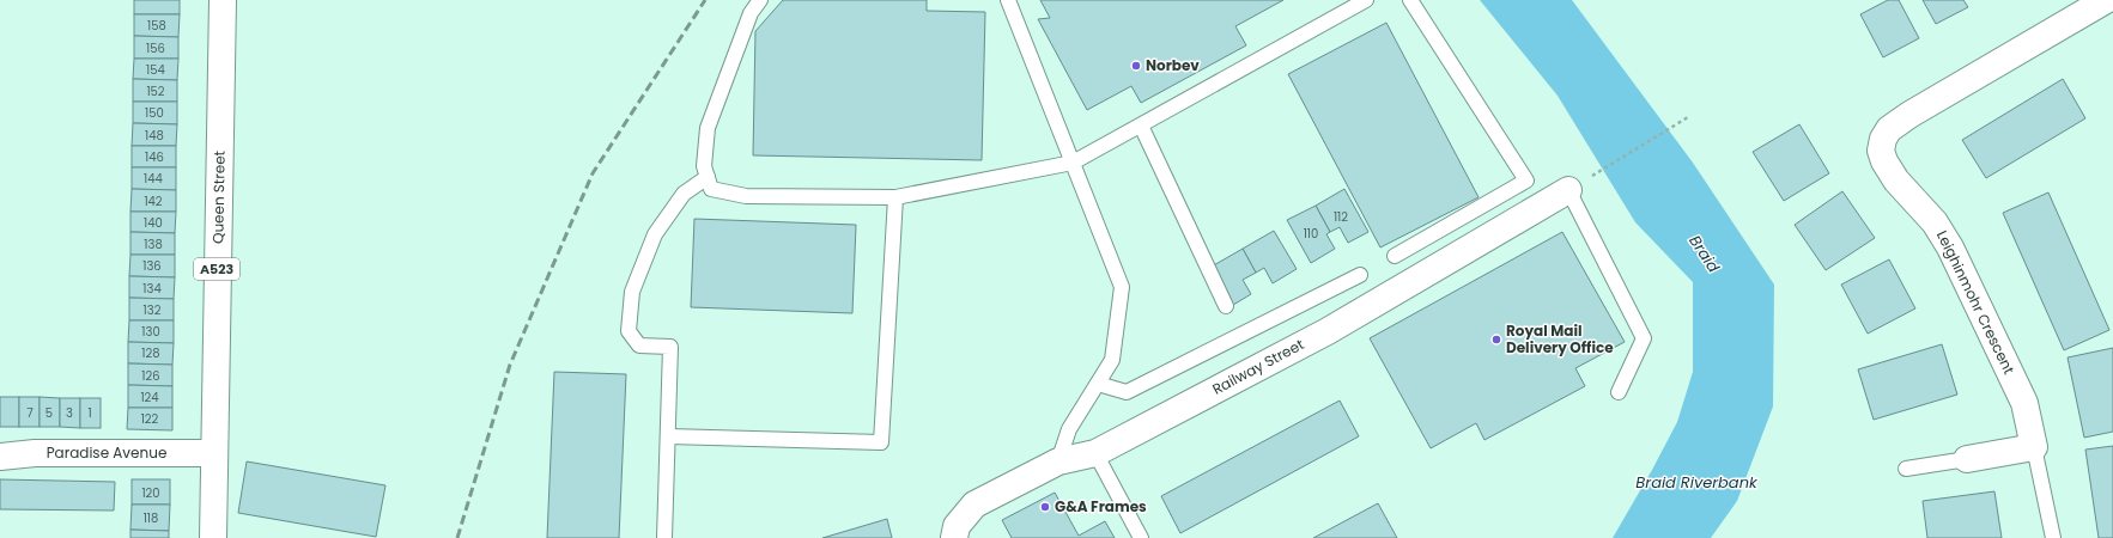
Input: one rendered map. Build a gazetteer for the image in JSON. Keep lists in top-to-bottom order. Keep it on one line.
{"streets":{"street":["Queen Street","A523","Leighinmohr Crescent","Railway Street","Paradise Avenue"]},"crossings":[["Queen Street","Paradise Avenue"]],"water":["Braid","Braid Riverbank"],"places":["Norbev","Royal Mail Delivery Office","G&A Frames"],"house_numbers":["158","156","154","152","150","148","146","144","142","112","140","110","138","136","134","132","130","128","126","124","7","5","3","1","122","120","118"]}
